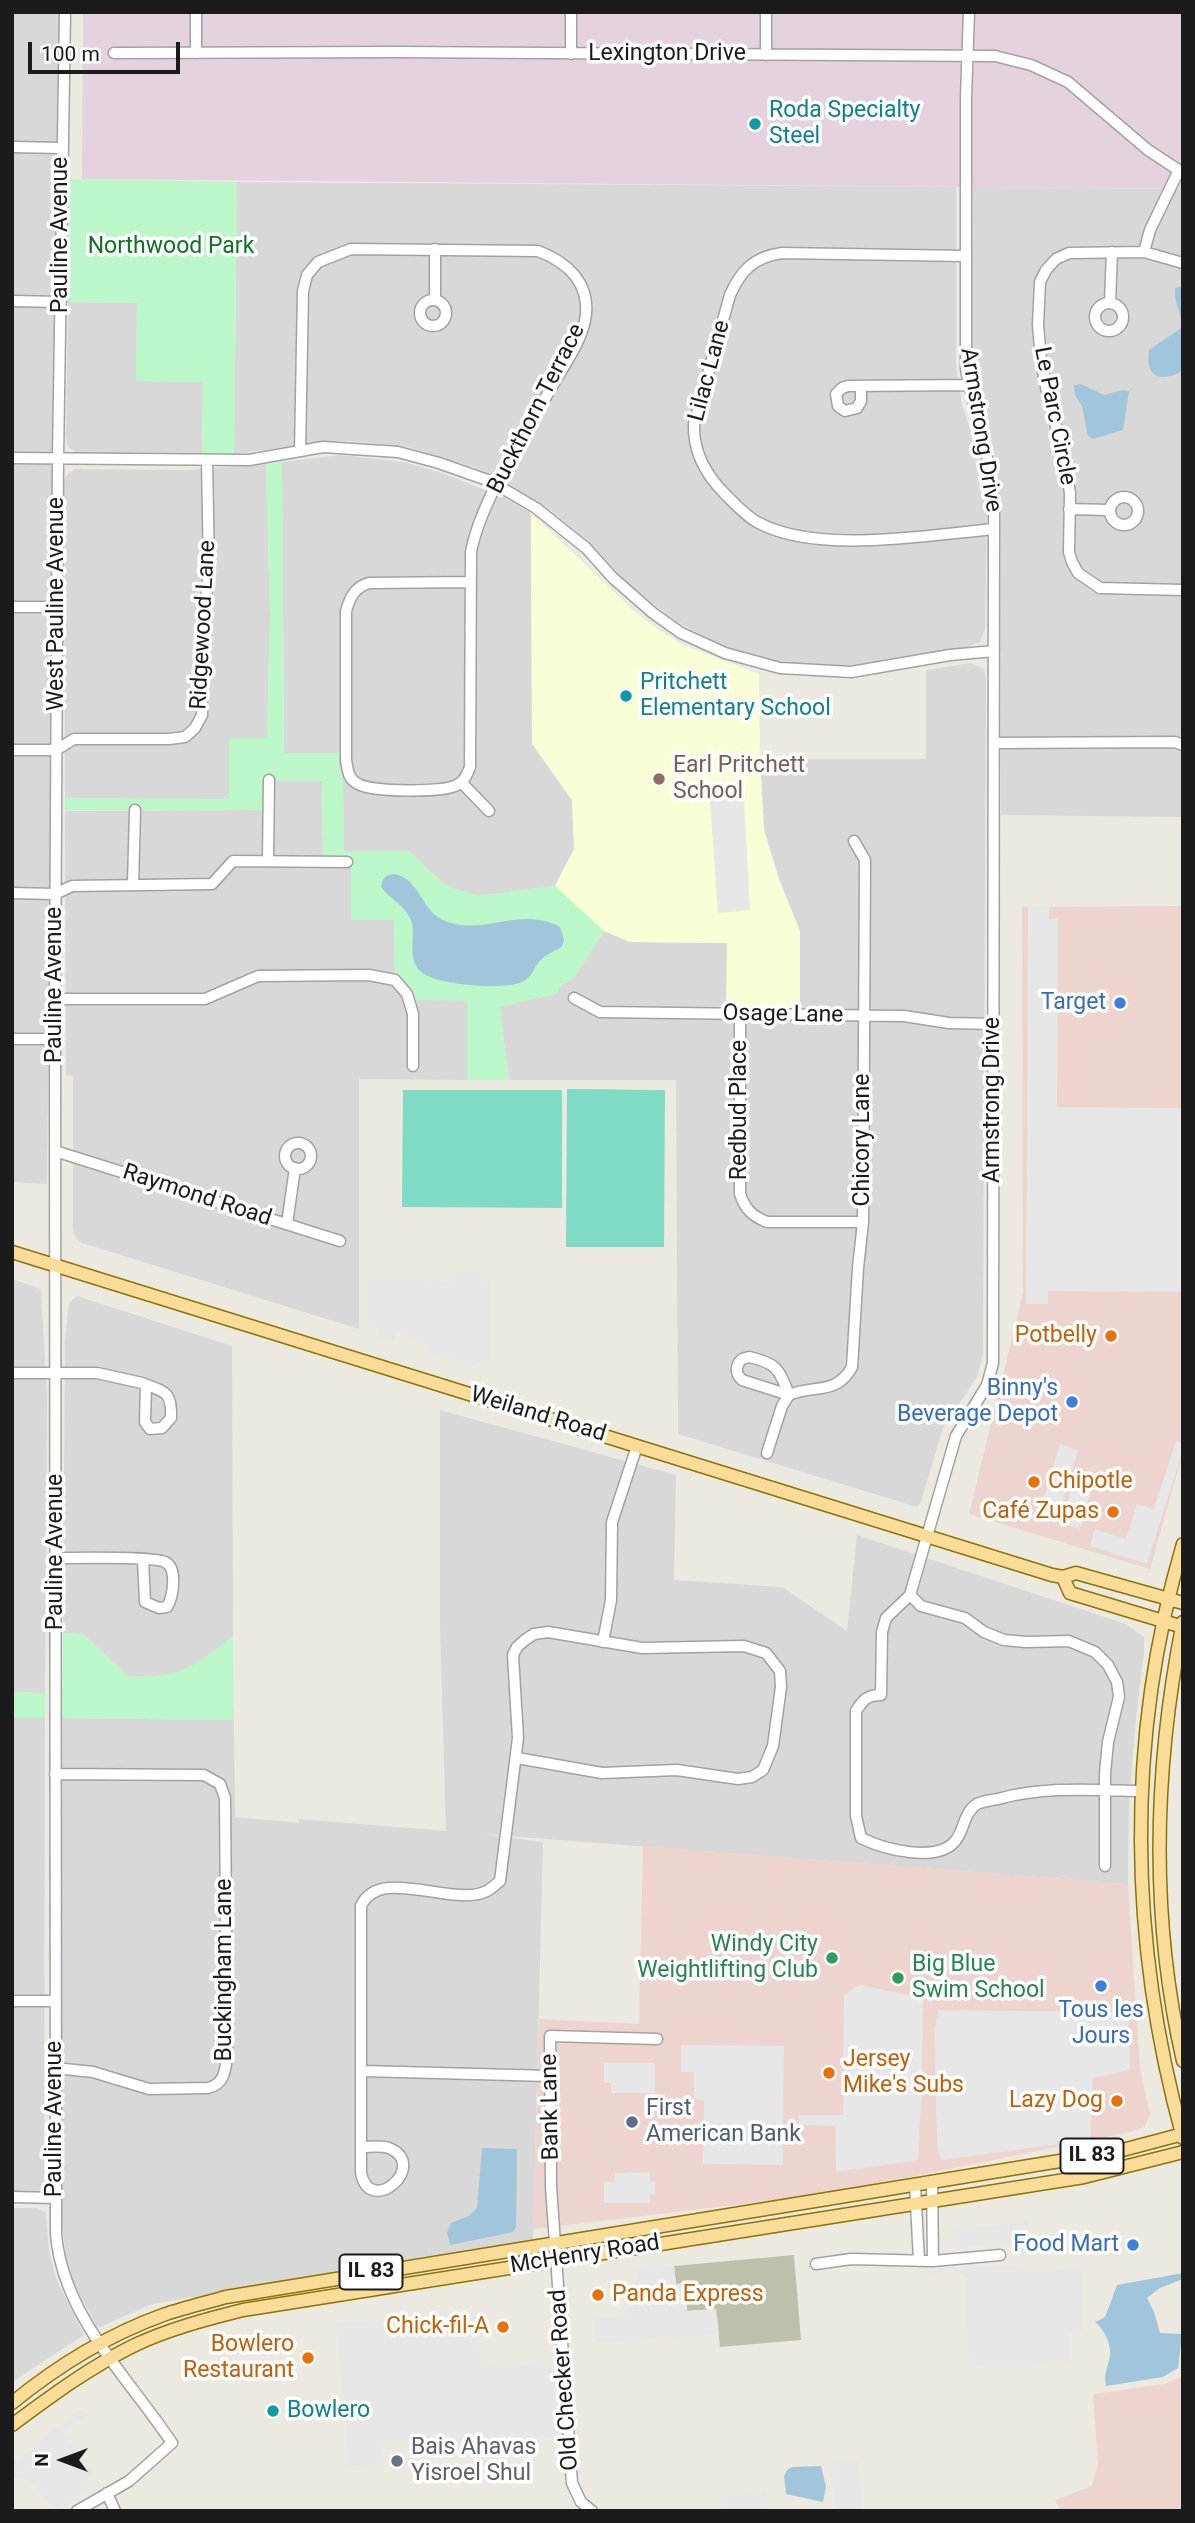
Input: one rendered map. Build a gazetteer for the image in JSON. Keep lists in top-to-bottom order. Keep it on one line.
{"streets":{"main road":["Weiland Road","IL 83","McHenry Road"],"street":["Lexington Drive","Pauline Avenue","Lilac Lane","Buckthorn Terrace","Le Parc Circle","Armstrong Drive","West Pauline Avenue","Ridgewood Lane","Osage Lane","Redbud Place","Chicory Lane","Raymond Road","Buckingham Lane","Bank Lane","Old Checker Road"]},"crossings":[["Lexington Drive","Armstrong Drive"],["Pauline Avenue","West Pauline Avenue"],["Pauline Avenue","Ridgewood Lane"],["Pauline Avenue","Raymond Road"],["Pauline Avenue","Weiland Road"],["Pauline Avenue","Buckingham Lane"],["Pauline Avenue","McHenry Road"],["Lilac Lane","Armstrong Drive"],["Armstrong Drive","Osage Lane"],["Armstrong Drive","Weiland Road"],["West Pauline Avenue","Ridgewood Lane"],["Osage Lane","Redbud Place"],["Osage Lane","Chicory Lane"],["Redbud Place","Chicory Lane"],["Bank Lane","McHenry Road"],["Bank Lane","Old Checker Road"],["McHenry Road","Old Checker Road"]],"parks":["Northwood Park"],"places":["Roda Specialty Steel","Pritchett Elementary School","Earl Pritchett School","Target","Potbelly","Binny's Beverage Depot","Chipotle","Café Zupas","Windy City Weightlifting Club","Big Blue Swim School","Tous les Jours","Jersey Mike's Subs","Lazy Dog","First American Bank","Food Mart","Panda Express","Chick-fil-A","Bowlero Restaurant","Bowlero","Bais Ahavas Yisroel Shul"],"scale_bar":"100 m","north":"left"}
